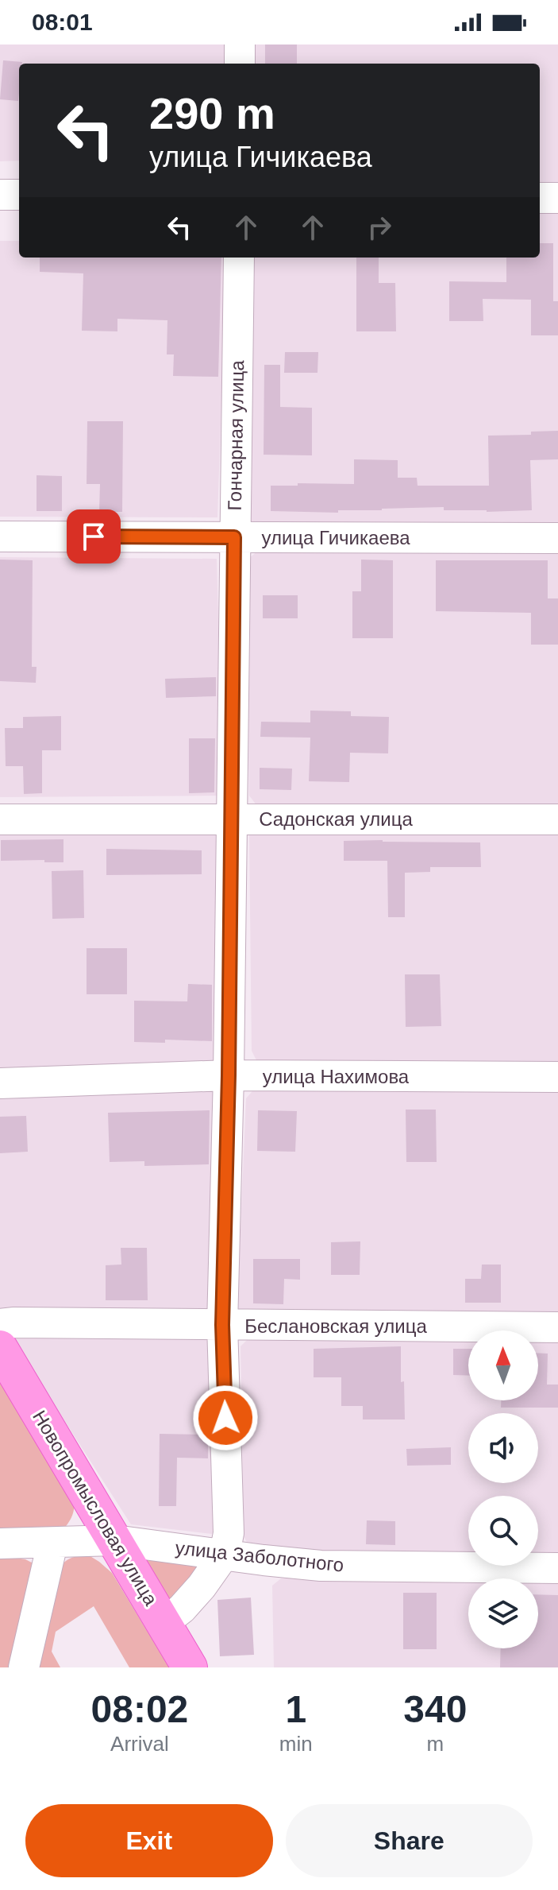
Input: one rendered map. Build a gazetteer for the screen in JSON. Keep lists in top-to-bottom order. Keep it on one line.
{"streets":{"main road":["Новопромысловая улица"],"street":["Гончарная улица","улица Гичикаева","Садонская улица","улица Нахимова","Беслановская улица","улица Заболотного"]},"crossings":[["Гончарная улица","улица Гичикаева"],["Гончарная улица","Садонская улица"],["Гончарная улица","улица Нахимова"],["Гончарная улица","Беслановская улица"],["Гончарная улица","Новопромысловая улица"],["Гончарная улица","улица Заболотного"],["Новопромысловая улица","улица Заболотного"]],"north":"top","page":{"status":"08:01","turn":["290 m","улица Гичикаева"],"eta":["08:02","Arrival","1","min","340","m"],"buttons":["Exit","Share"]}}
